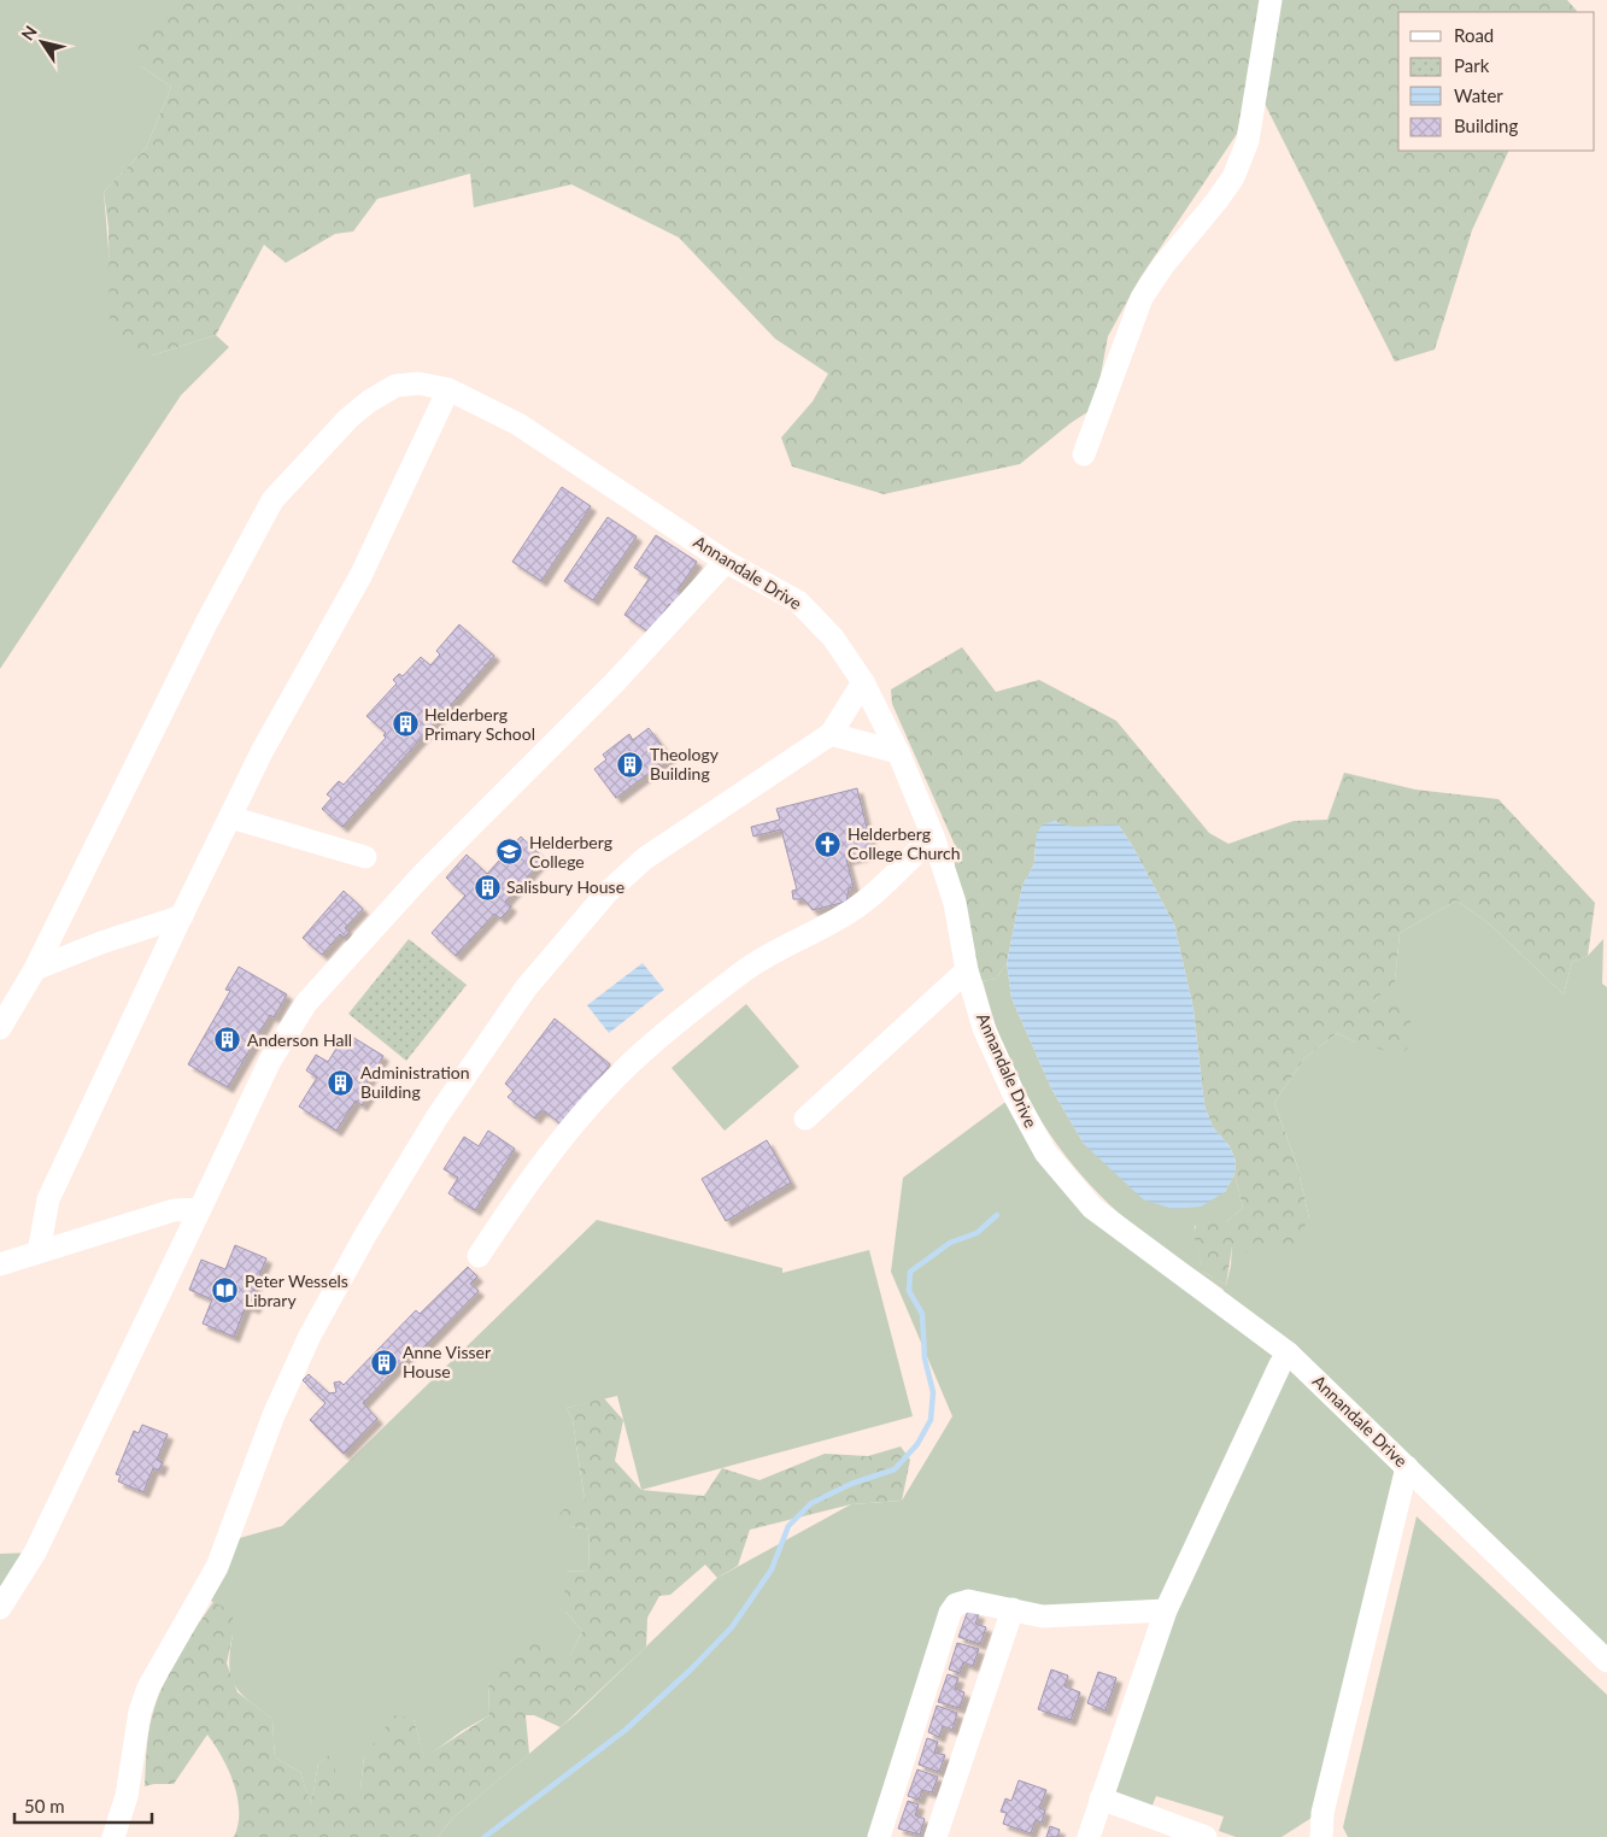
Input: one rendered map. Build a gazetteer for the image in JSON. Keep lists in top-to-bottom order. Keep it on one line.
{"streets":{"street":["Annandale Drive"]},"places":{"building":["Helderberg Primary School","Theology Building","Salisbury House","Anderson Hall","Administration Building","Anne Visser House"],"church":["Helderberg College Church"],"school or university":["Helderberg College"],"library":["Peter Wessels Library"]},"legend":["Road","Park","Water","Building"],"scale_bar":"50 m","north":"top left"}
